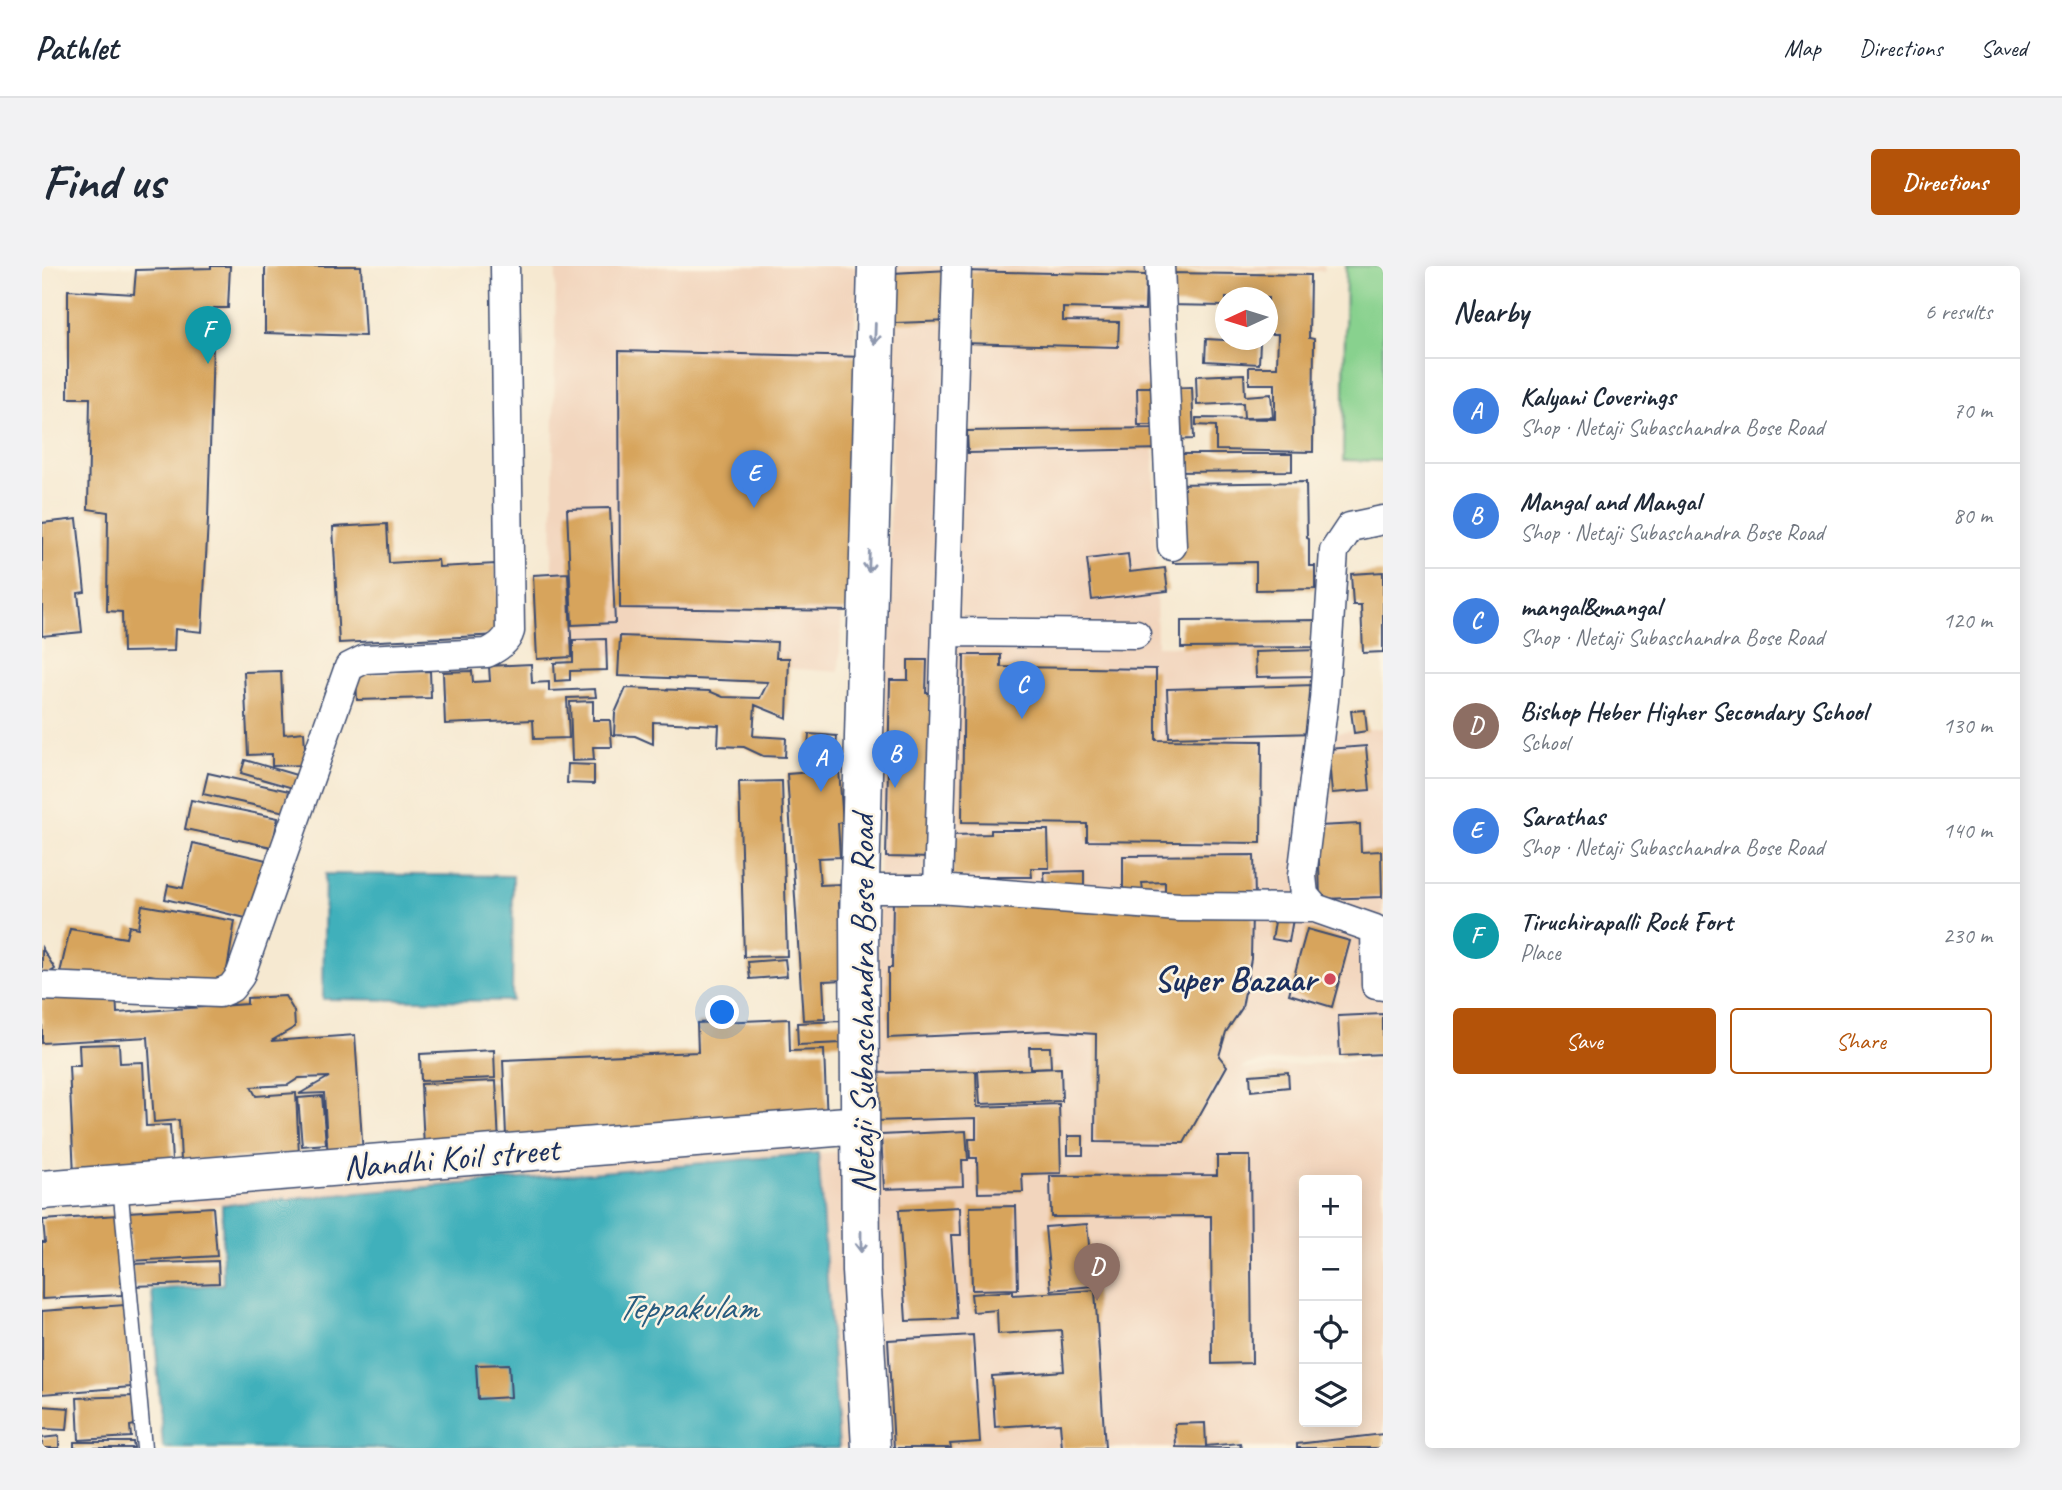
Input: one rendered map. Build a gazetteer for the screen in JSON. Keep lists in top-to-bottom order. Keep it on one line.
{"streets":{"main road":["Netaji Subaschandra Bose Road","Nandhi Koil street"]},"crossings":[["Netaji Subaschandra Bose Road","Nandhi Koil street"]],"one_way":["Netaji Subaschandra Bose Road"],"water":["Teppakulam"],"places":["Super Bazaar"],"north":"left","page":{"header":"Pathlet","nav":["Map","Directions","Saved"],"buttons":["Directions",["Save","Share"]],"title":"Find us","heading":["Nearby","6 results"],"pins":["F","E","C","B","A","D"],"list":[{"mark":"A","name":"Kalyani Coverings","note":"Shop · Netaji Subaschandra Bose Road","value":"70 m"},{"mark":"B","name":"Mangal and Mangal","note":"Shop · Netaji Subaschandra Bose Road","value":"80 m"},{"mark":"C","name":"mangal&mangal","note":"Shop · Netaji Subaschandra Bose Road","value":"120 m"},{"mark":"D","name":"Bishop Heber Higher Secondary School","note":"School","value":"130 m"},{"mark":"E","name":"Sarathas","note":"Shop · Netaji Subaschandra Bose Road","value":"140 m"},{"mark":"F","name":"Tiruchirapalli Rock Fort","note":"Place","value":"230 m"}],"map_buttons":["+","−"]}}
